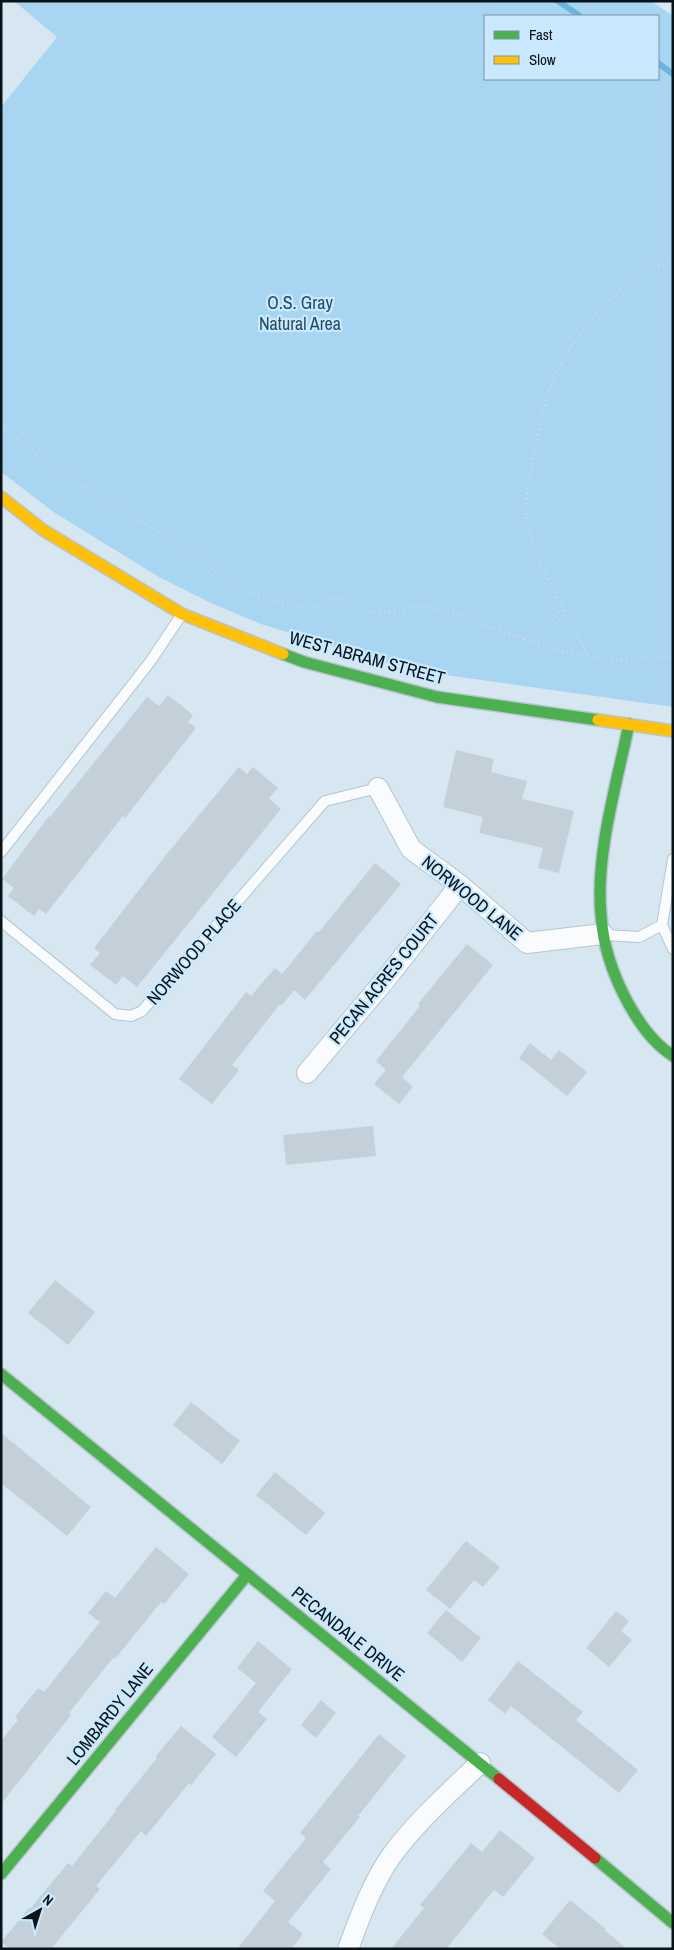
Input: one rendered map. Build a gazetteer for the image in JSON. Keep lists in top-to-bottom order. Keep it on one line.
{"streets":{"street":["WEST ABRAM STREET","NORWOOD LANE","PECAN ACRES COURT","PECANDALE DRIVE","LOMBARDY LANE"],"lane":["NORWOOD PLACE"]},"crossings":[["NORWOOD LANE","NORWOOD PLACE"],["NORWOOD LANE","PECAN ACRES COURT"],["PECANDALE DRIVE","LOMBARDY LANE"]],"parks":["O.S. Gray Natural Area"],"legend":["Fast","Slow"],"north":"top right"}
